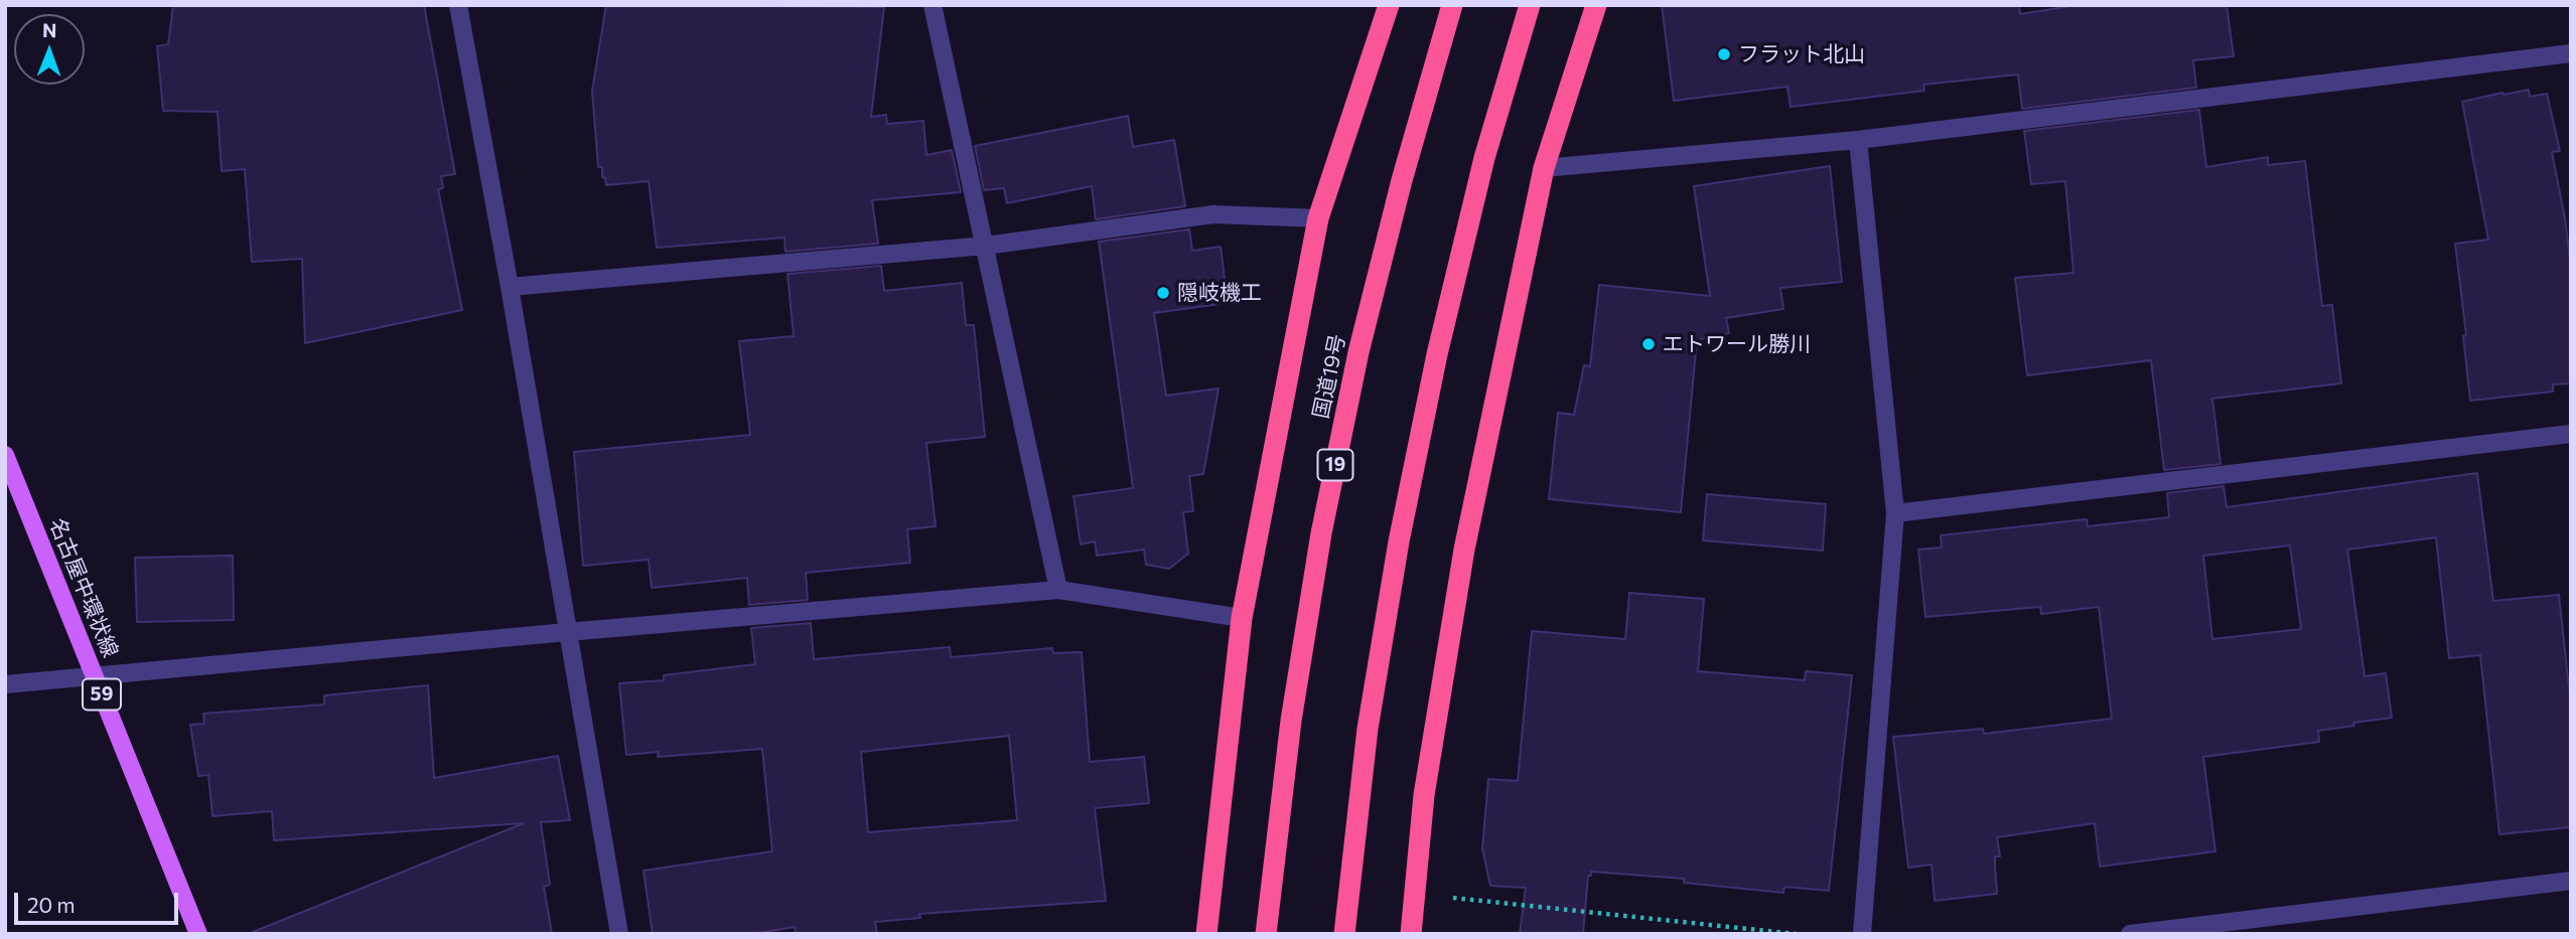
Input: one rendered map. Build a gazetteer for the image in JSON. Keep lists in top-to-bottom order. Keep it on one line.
{"streets":{"highway":["国道19号","19"],"main road":["名古屋中環状線","59"]},"places":["フラット北山","隠岐機工","エトワール勝川"],"scale_bar":"20 m","north":"top"}
